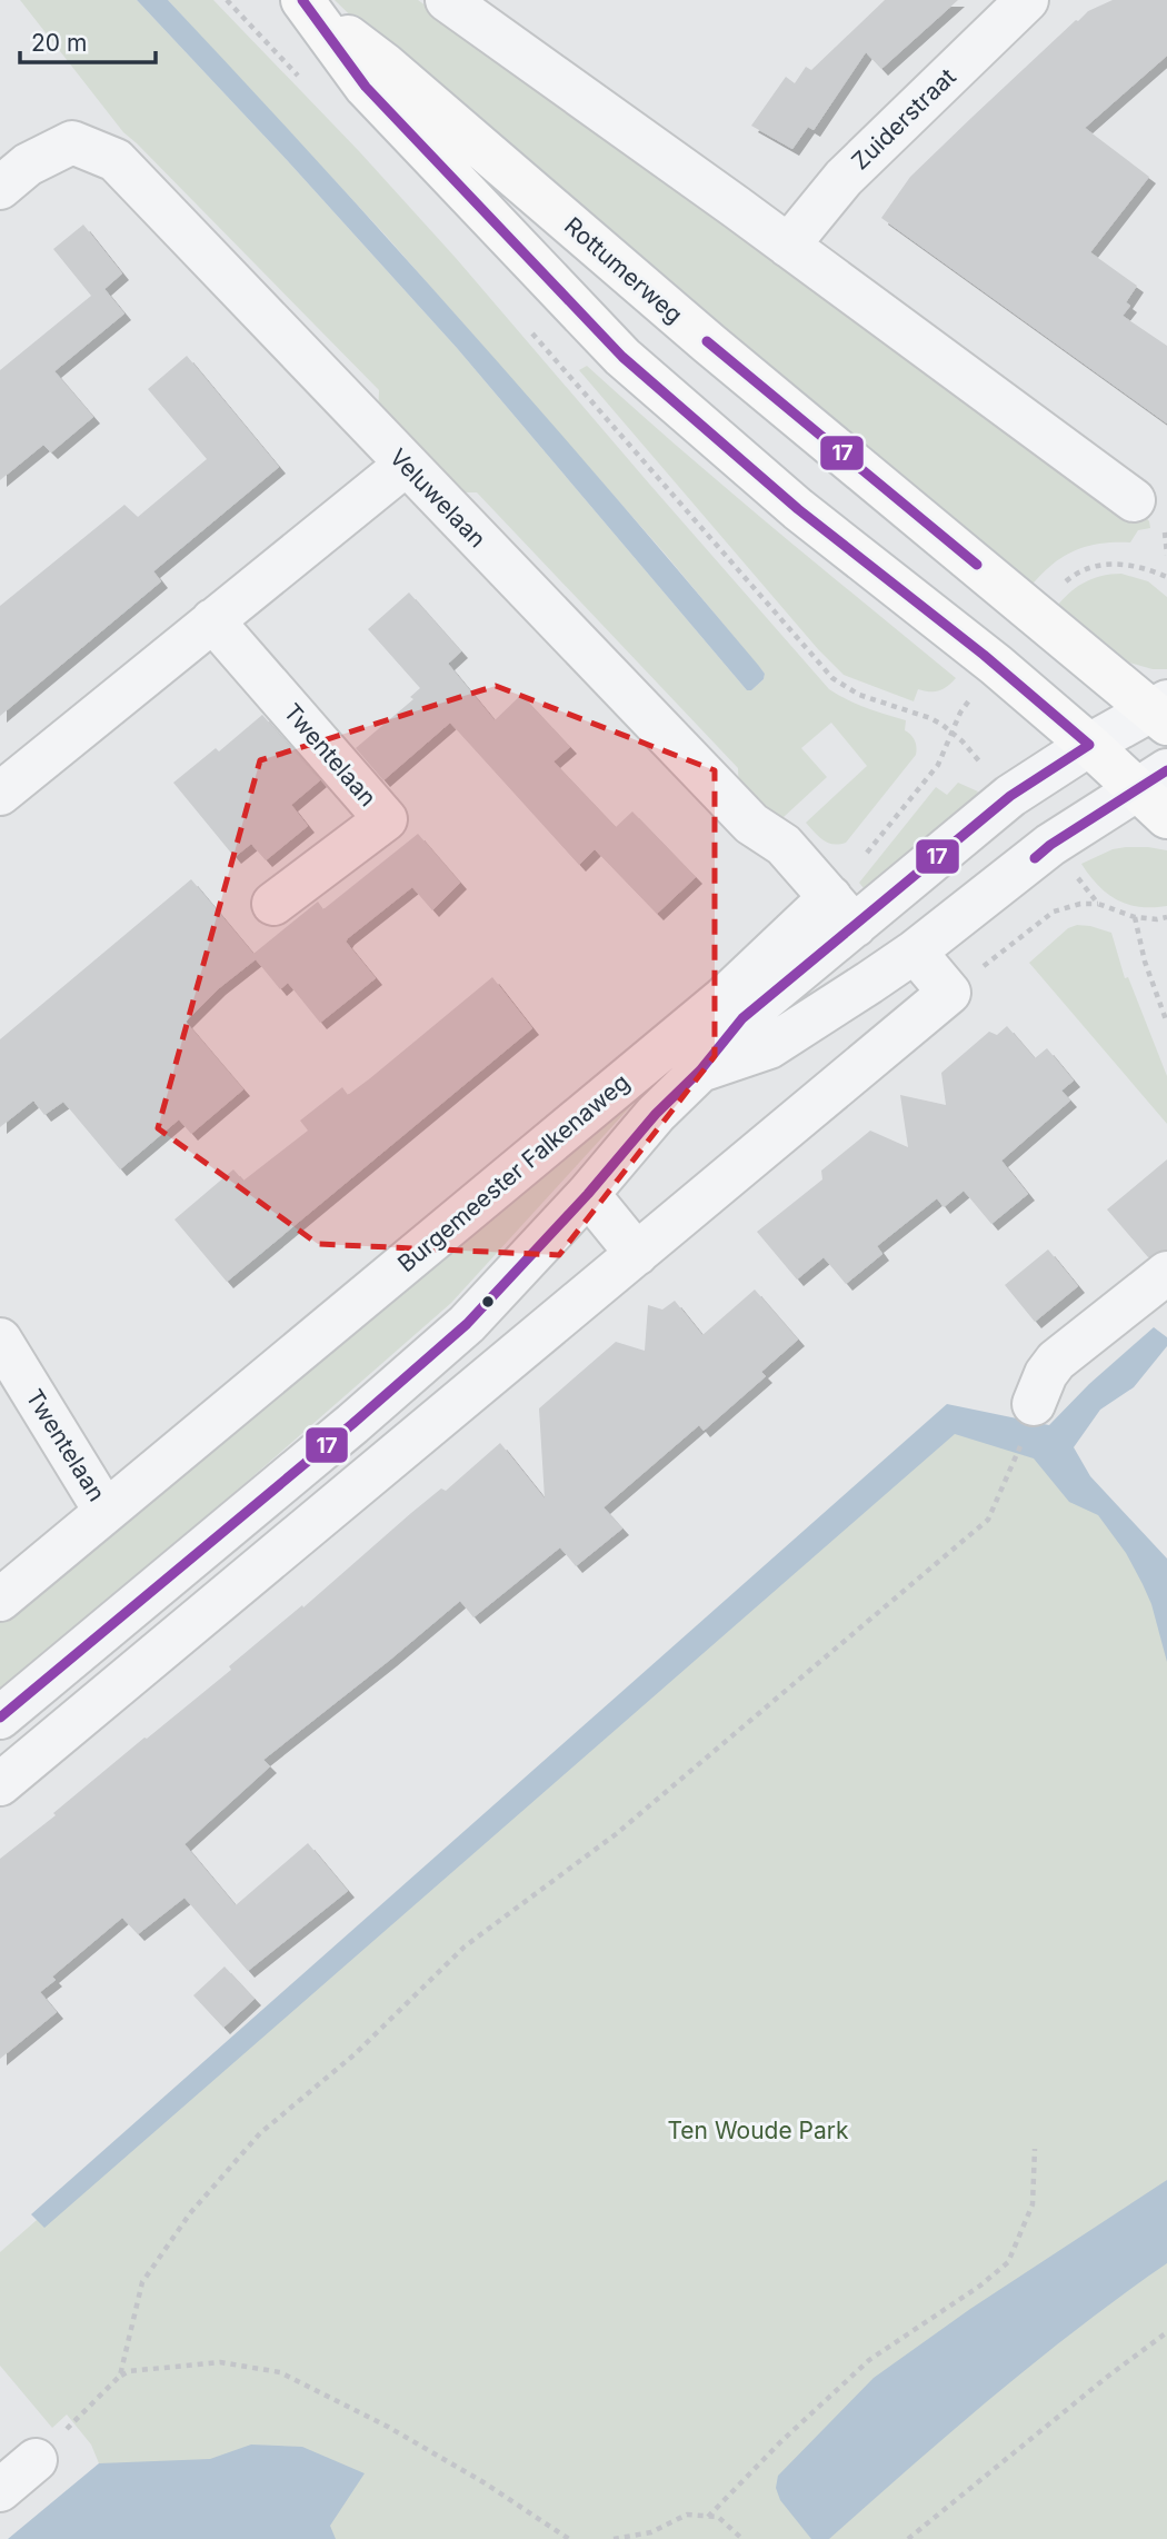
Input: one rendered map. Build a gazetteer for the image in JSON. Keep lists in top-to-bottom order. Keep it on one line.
{"streets":{"main road":["Rottumerweg"],"street":["Zuiderstraat","Veluwelaan","Twentelaan","Burgemeester Falkenaweg"]},"crossings":[["Rottumerweg","Burgemeester Falkenaweg"],["Veluwelaan","Burgemeester Falkenaweg"],["Twentelaan","Burgemeester Falkenaweg"]],"parks":["Ten Woude Park"],"lines":["transit line 17"],"scale_bar":"20 m"}
